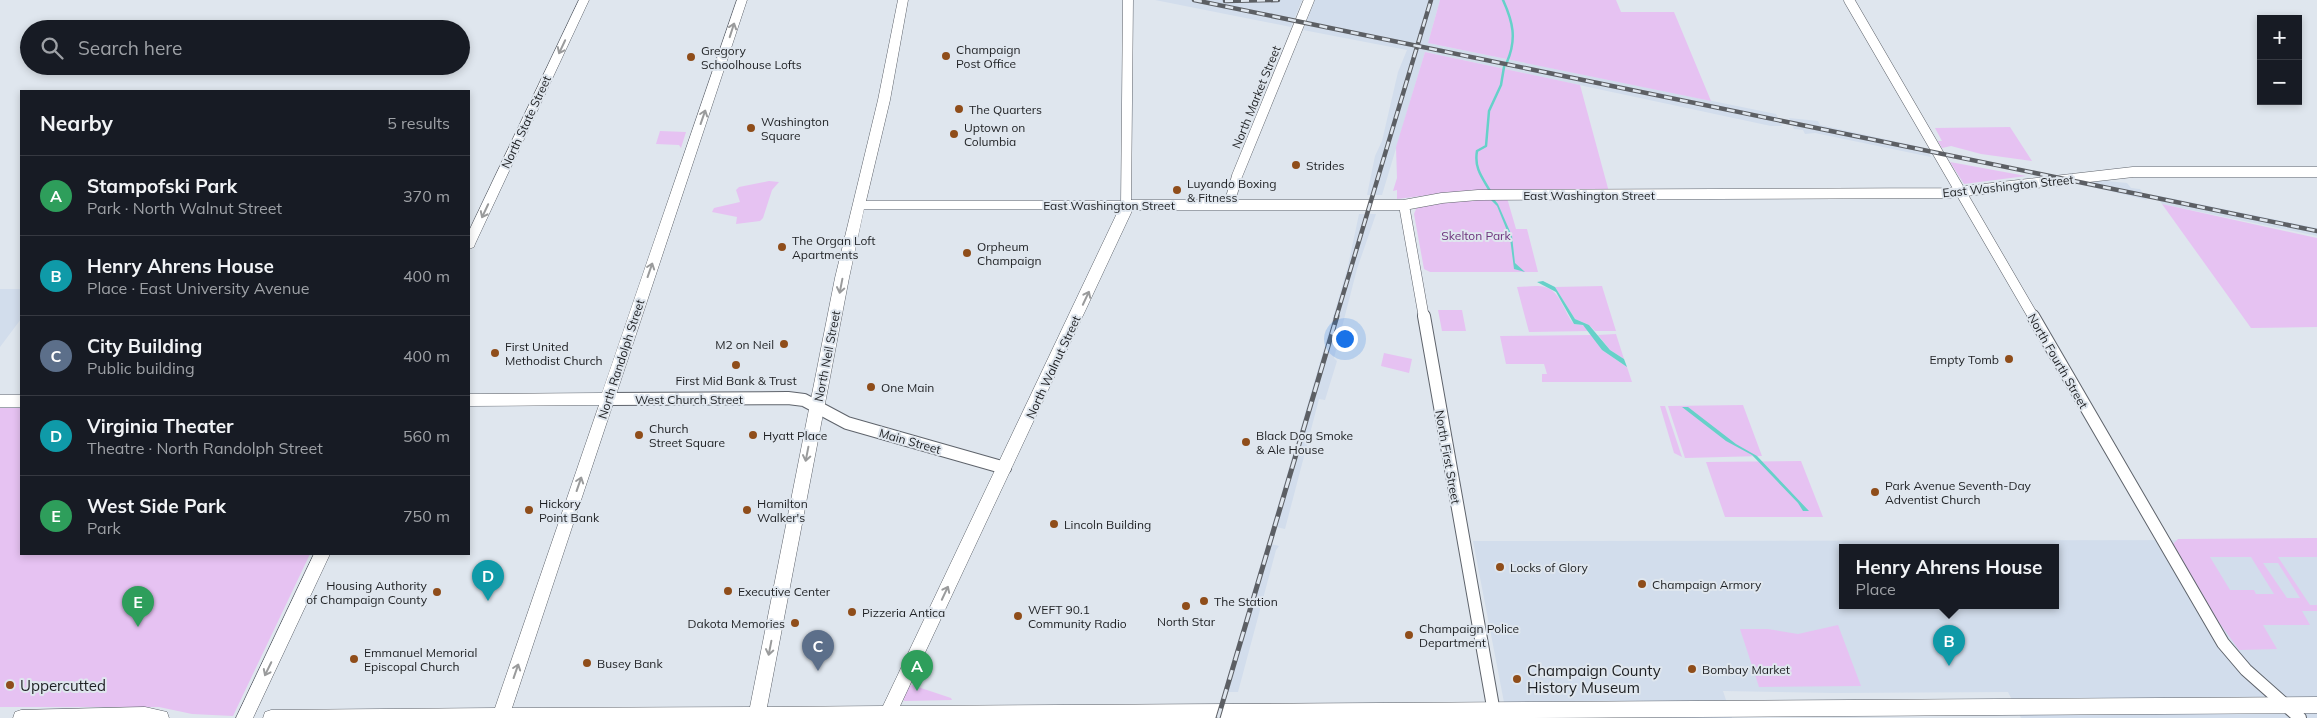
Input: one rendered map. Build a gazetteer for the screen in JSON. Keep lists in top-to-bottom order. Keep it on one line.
{"streets":{"main road":["North State Street","East Washington Street","North Neil Street","North Randolph Street","North Walnut Street","West Church Street"],"street":["North Market Street","North Fourth Street","Main Street","North First Street"]},"crossings":[["North Market Street","East Washington Street"],["East Washington Street","North Neil Street"],["East Washington Street","North Fourth Street"],["East Washington Street","North Walnut Street"],["East Washington Street","North First Street"],["North Neil Street","West Church Street"],["North Neil Street","Main Street"],["North Randolph Street","West Church Street"],["North Walnut Street","Main Street"],["West Church Street","Main Street"]],"one_way":["North State Street","North Neil Street","North Randolph Street","North Walnut Street"],"parks":["Skelton Park"],"places":["Champaign Post Office","Gregory Schoolhouse Lofts","The Quarters","Washington Square","Uptown on Columbia","Strides","Luyando Boxing & Fitness","The Organ Loft Apartments","Orpheum Champaign","M2 on Neil","First United Methodist Church","Empty Tomb","First Mid Bank & Trust","One Main","Church Street Square","Hyatt Place","Black Dog Smoke & Ale House","Park Avenue Seventh-Day Adventist Church","Hickory Point Bank","Hamilton Walker's","Lincoln Building","Locks of Glory","Champaign Armory","Executive Center","Housing Authority of Champaign County","The Station","North Star","Pizzeria Antica","WEFT 90.1 Community Radio","Dakota Memories","Champaign Police Department","Emmanuel Memorial Episcopal Church","Busey Bank","Bombay Market","Champaign County History Museum","Uppercutted"],"page":{"map_buttons":["+","−"],"search":"Search here","heading":["Nearby","5 results"],"list":[{"mark":"A","name":"Stampofski Park","note":"Park · North Walnut Street","value":"370 m"},{"mark":"B","name":"Henry Ahrens House","note":"Place · East University Avenue","value":"400 m"},{"mark":"C","name":"City Building","note":"Public building","value":"400 m"},{"mark":"D","name":"Virginia Theater","note":"Theatre · North Randolph Street","value":"560 m"},{"mark":"E","name":"West Side Park","note":"Park","value":"750 m"}],"popup":["Henry Ahrens House","Place"],"pins":["D","E","B","C","A"]}}
